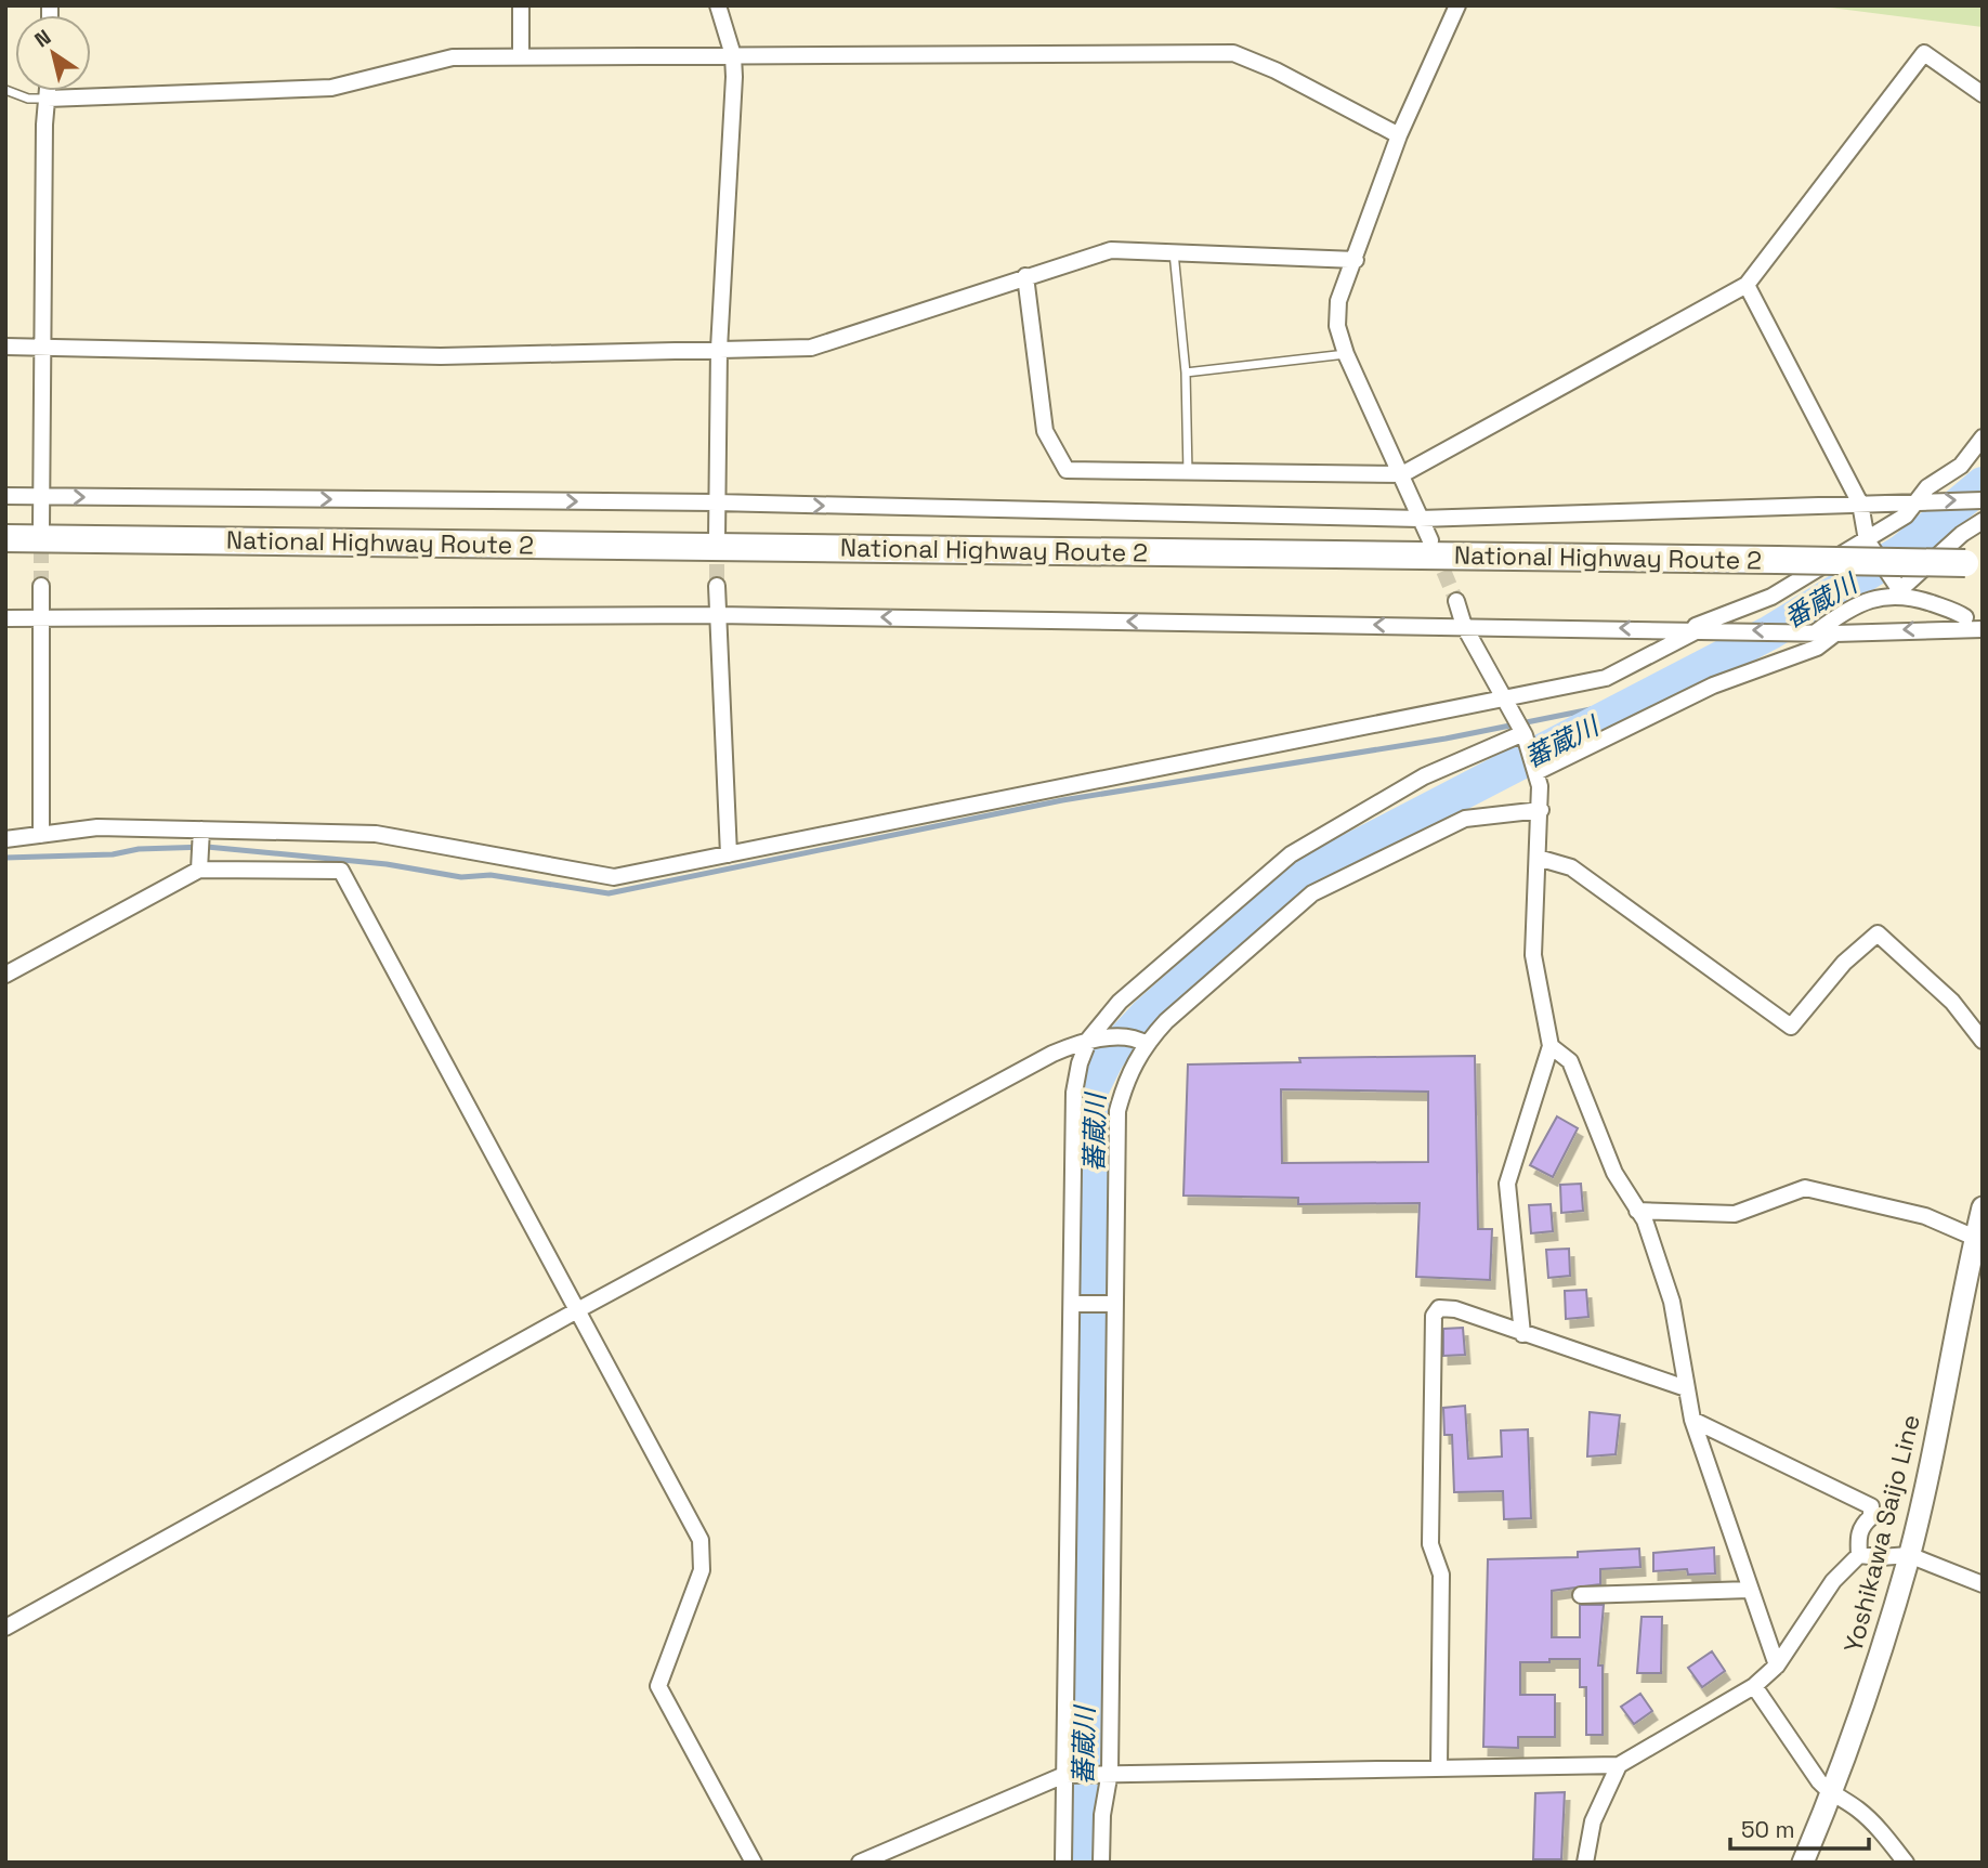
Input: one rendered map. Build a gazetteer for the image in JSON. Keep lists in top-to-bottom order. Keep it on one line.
{"streets":{"highway":["National Highway Route 2"],"main road":["Yoshikawa Saijo Line"]},"water":["番蔵川","蕃蔵川"],"scale_bar":"50 m","north":"top left"}
